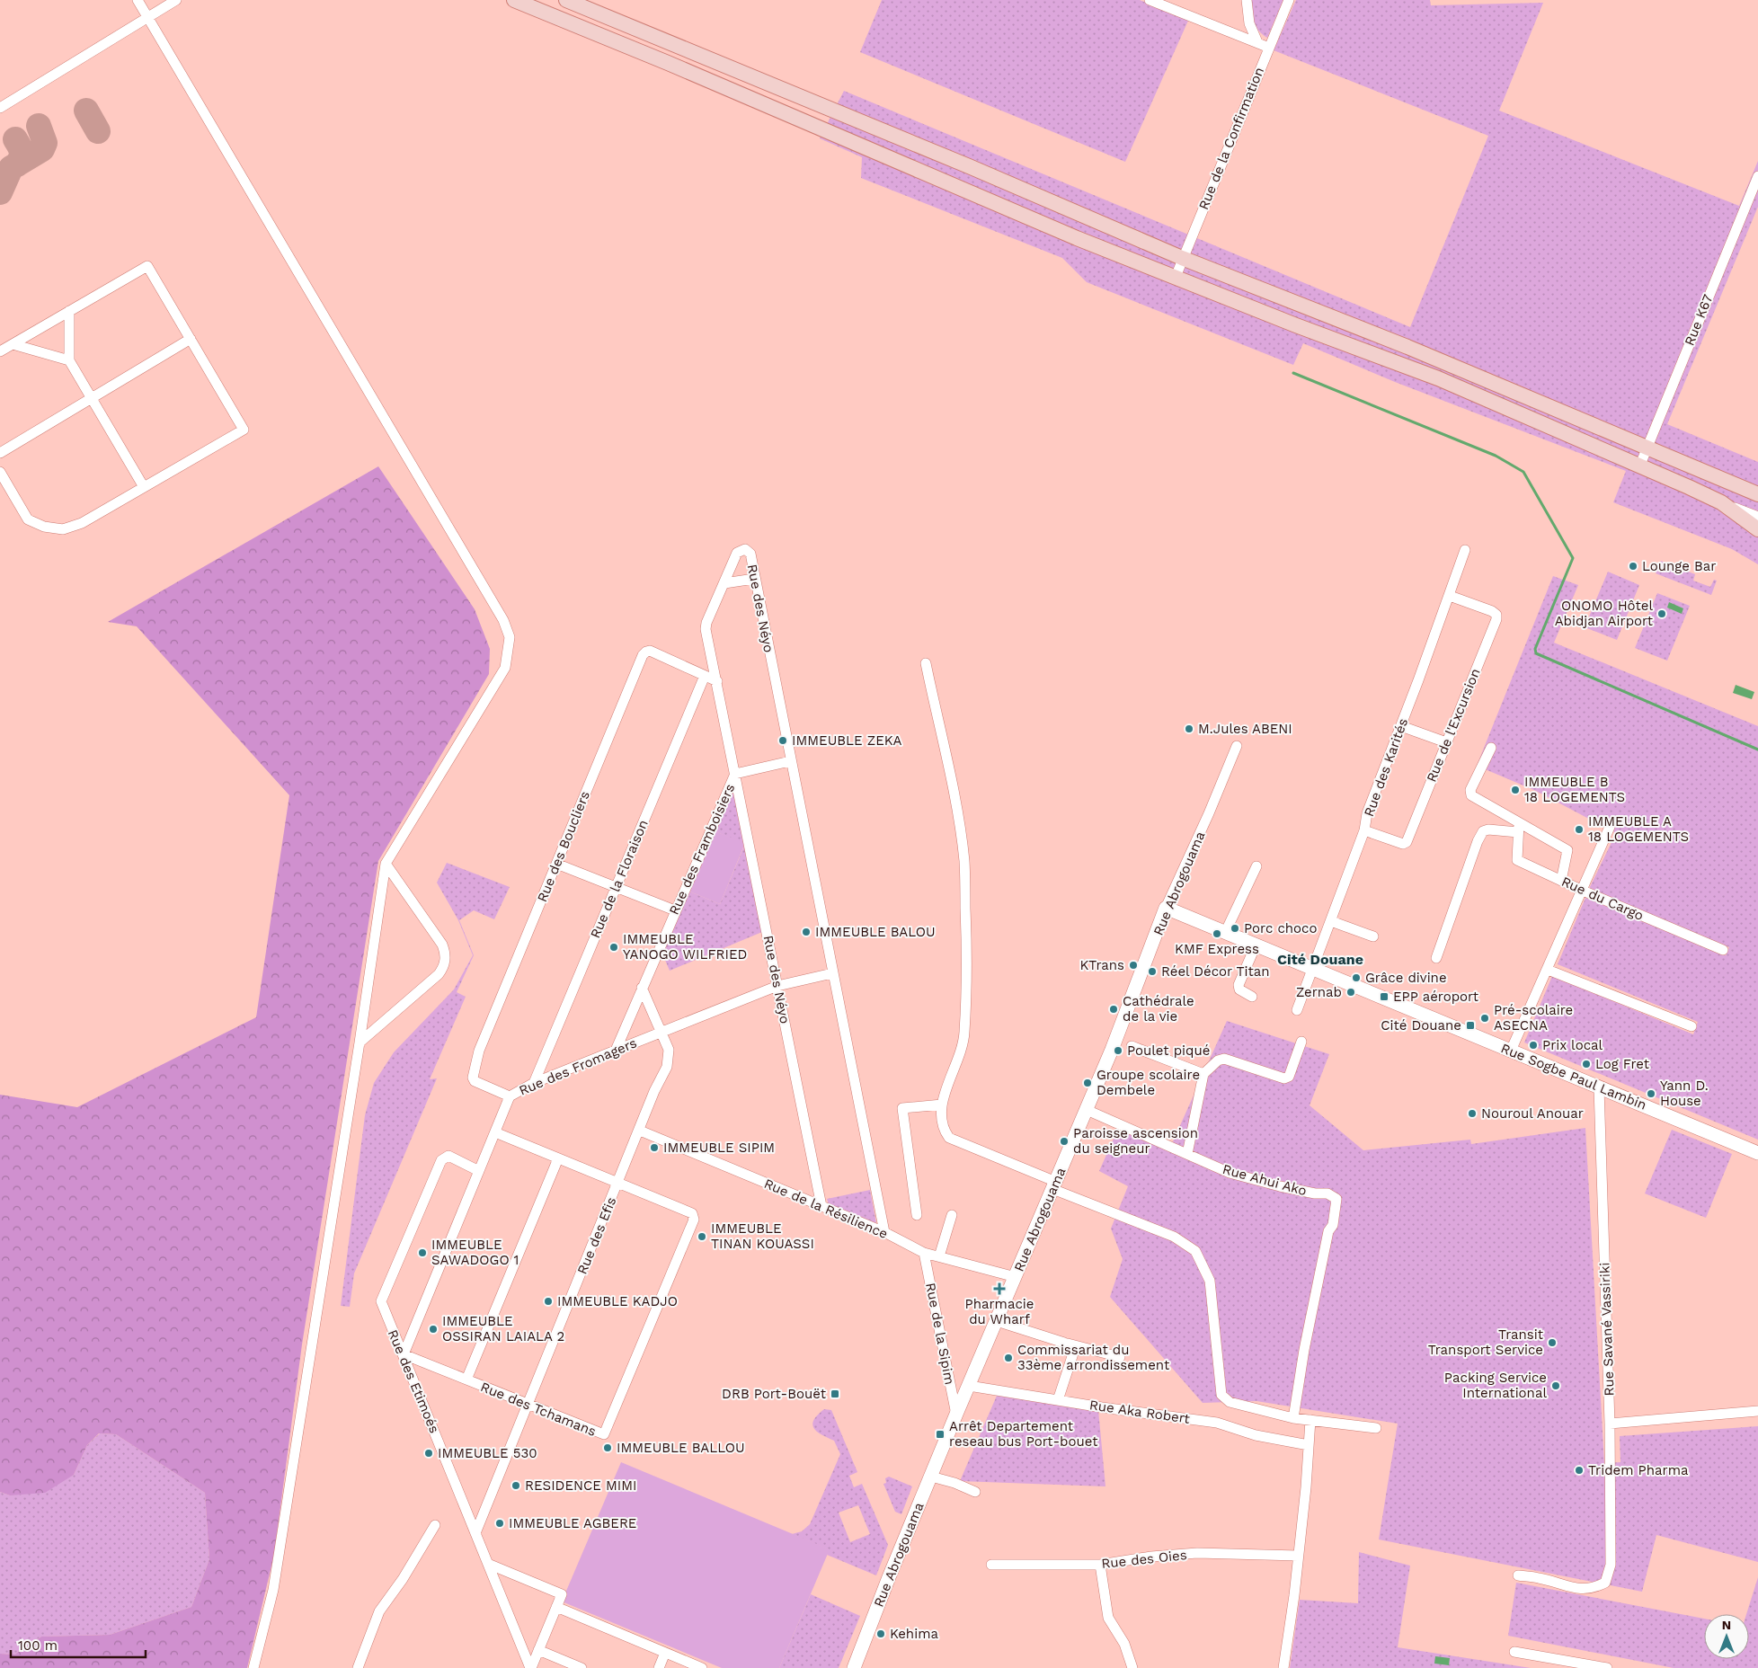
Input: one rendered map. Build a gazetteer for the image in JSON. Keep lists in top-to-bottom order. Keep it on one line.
{"streets":{"street":["Rue de la Confirmation","Rue K67","Rue des Néyo","Rue de l'Excursion","Rue des Karités","Rue des Boucliers","Rue des Framboisiers","Rue de la Floraison","Rue Abrogouama","Rue du Cargo","Rue des Fromagers","Rue Sogbe Paul Lambin","Rue Ahui Ako","Rue de la Résilience","Rue des Efis","Rue Savané Vassiriki","Rue de la Sipim","Rue des Etimoés","Rue des Tchamans","Rue Aka Robert","Rue des Oies"]},"crossings":[["Rue des Néyo","Rue des Boucliers"],["Rue des Néyo","Rue des Framboisiers"],["Rue des Néyo","Rue des Fromagers"],["Rue des Néyo","Rue de la Résilience"],["Rue de l'Excursion","Rue des Karités"],["Rue des Karités","Rue Sogbe Paul Lambin"],["Rue des Boucliers","Rue de la Floraison"],["Rue des Boucliers","Rue des Fromagers"],["Rue des Framboisiers","Rue des Fromagers"],["Rue des Framboisiers","Rue des Efis"],["Rue de la Floraison","Rue des Fromagers"],["Rue Abrogouama","Rue Sogbe Paul Lambin"],["Rue Abrogouama","Rue Ahui Ako"],["Rue Abrogouama","Rue de la Résilience"],["Rue Abrogouama","Rue de la Sipim"],["Rue Abrogouama","Rue Aka Robert"],["Rue des Fromagers","Rue des Efis"],["Rue des Fromagers","Rue des Etimoés"],["Rue des Fromagers","Rue des Tchamans"],["Rue Sogbe Paul Lambin","Rue Savané Vassiriki"],["Rue de la Résilience","Rue des Efis"],["Rue de la Résilience","Rue de la Sipim"],["Rue des Efis","Rue des Etimoés"],["Rue des Efis","Rue des Tchamans"],["Rue des Etimoés","Rue des Tchamans"]],"districts":["Cité Douane"],"places":{"other":["Lounge Bar","ONOMO Hôtel Abidjan Airport","M.Jules ABENI","IMMEUBLE ZEKA","IMMEUBLE B 18 LOGEMENTS","IMMEUBLE A 18 LOGEMENTS","Porc choco","IMMEUBLE BALOU","KMF Express","IMMEUBLE YANOGO WILFRIED","KTrans","Réel Décor Titan","Grâce divine","Zernab","Cathédrale de la vie","Pré-scolaire ASECNA","Prix local","Poulet piqué","Log Fret","Groupe scolaire Dembele","Yann D. House","Nouroul Anouar","Paroisse ascension du seigneur","IMMEUBLE SIPIM","IMMEUBLE TINAN KOUASSI","IMMEUBLE SAWADOGO 1","IMMEUBLE KADJO","IMMEUBLE OSSIRAN LAIALA 2","Transit Transport Service","Commissariat du 33ème arrondissement","Packing Service International","IMMEUBLE BALLOU","IMMEUBLE 530","Tridem Pharma","RESIDENCE MIMI","IMMEUBLE AGBERE","Kehima"],"transit":["EPP aéroport","Cité Douane","DRB Port-Bouët","Arrêt Departement reseau bus Port-bouet"],"health":["Pharmacie du Wharf"]},"scale_bar":"100 m","north":"top"}
